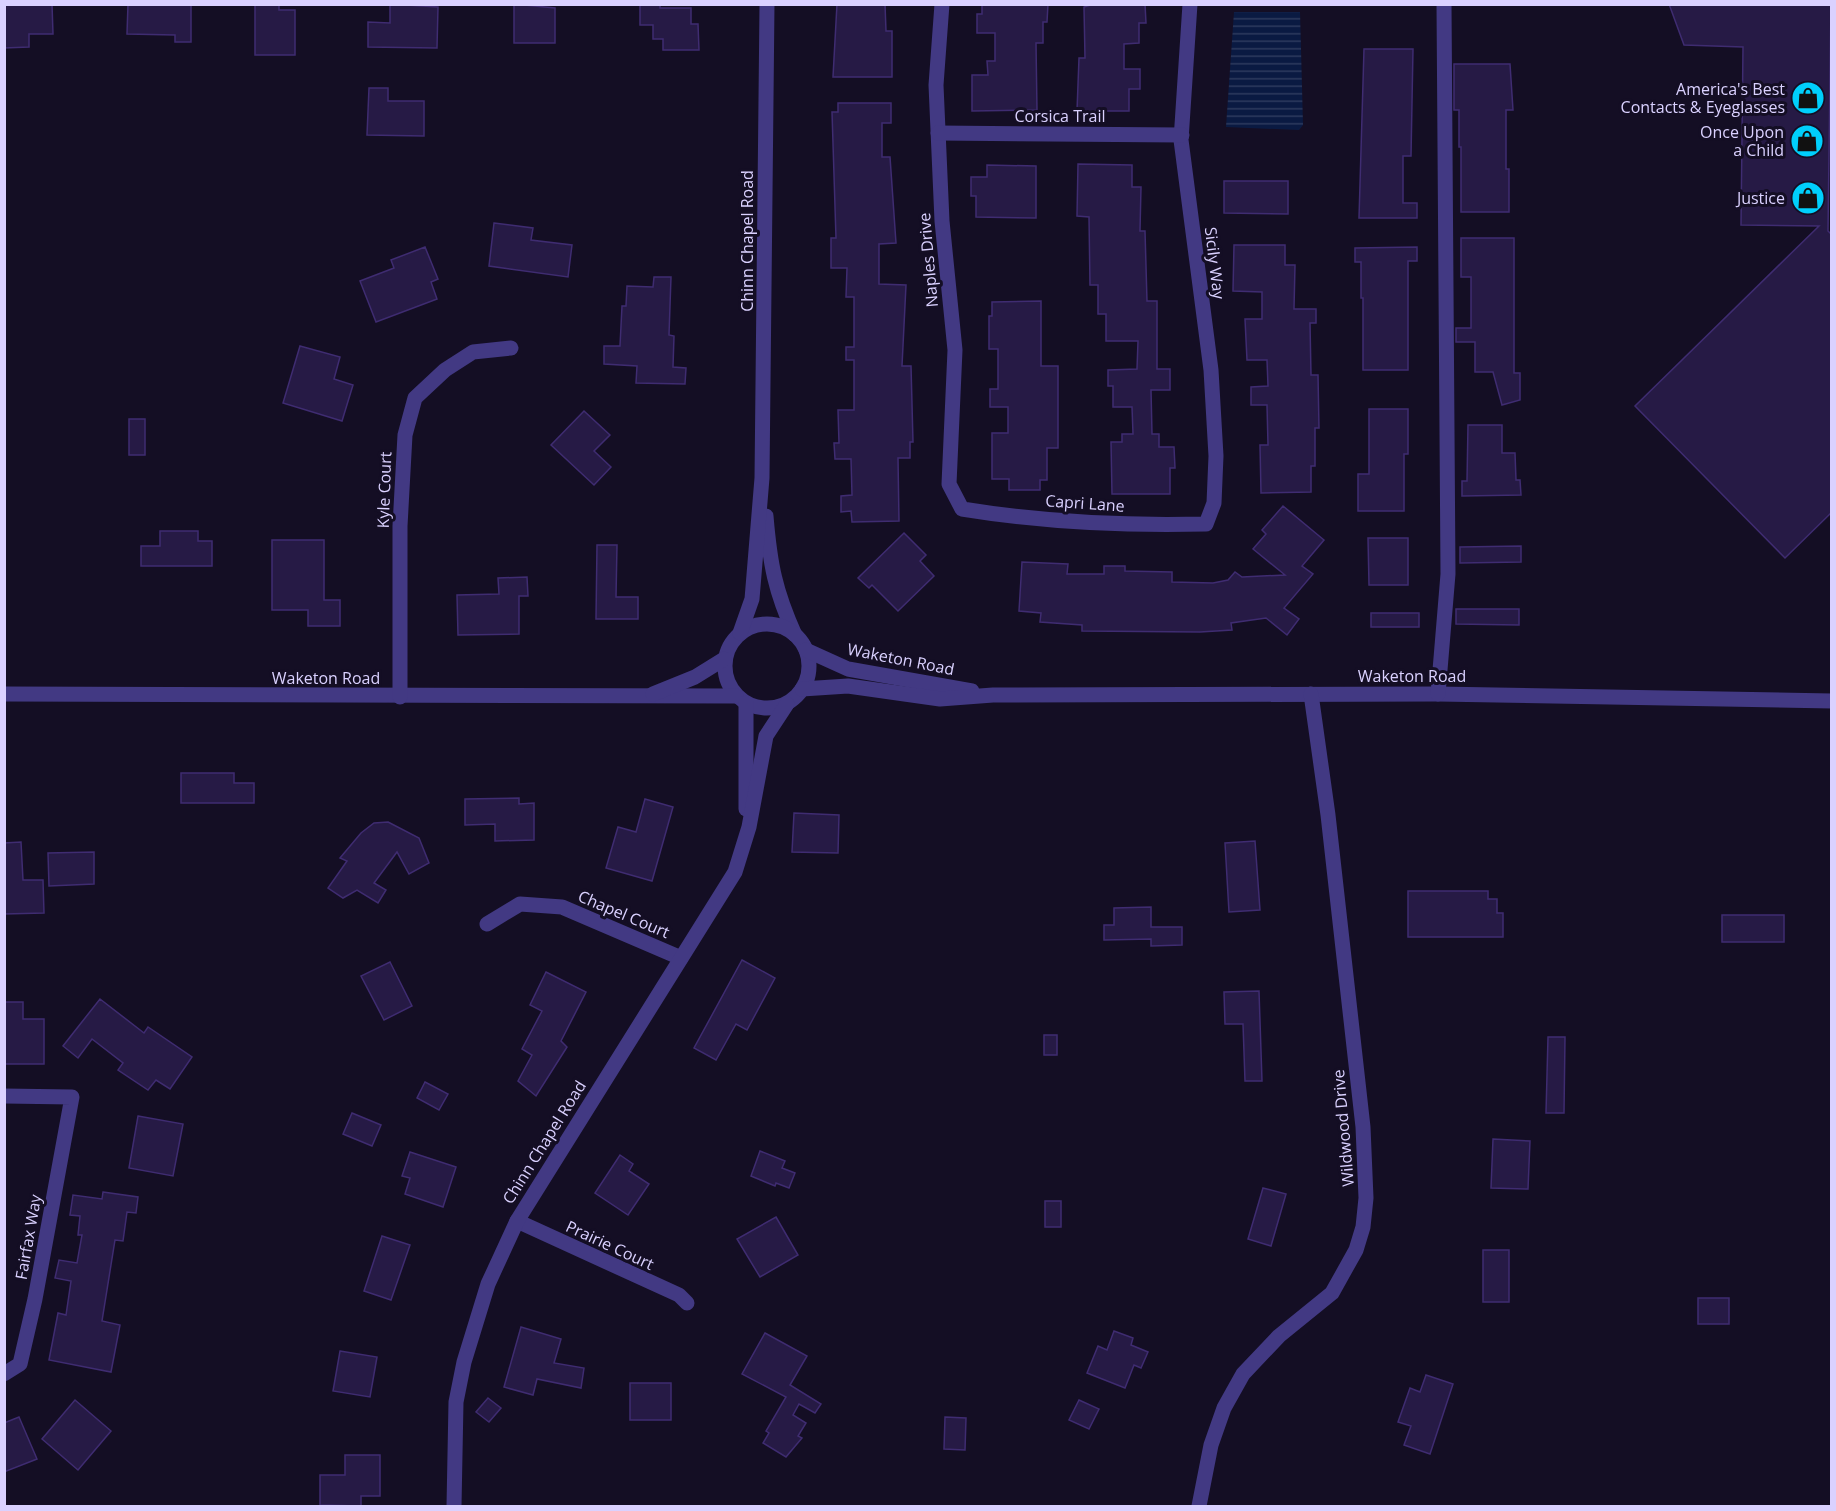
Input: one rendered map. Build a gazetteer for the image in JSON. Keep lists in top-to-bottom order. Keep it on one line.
{"streets":{"street":["Corsica Trail","Chinn Chapel Road","Naples Drive","Sicily Way","Kyle Court","Capri Lane","Waketon Road","Chapel Court","Wildwood Drive","Fairfax Way","Prairie Court"]},"crossings":[["Corsica Trail","Naples Drive"],["Corsica Trail","Sicily Way"],["Chinn Chapel Road","Waketon Road"],["Chinn Chapel Road","Chapel Court"],["Chinn Chapel Road","Prairie Court"],["Naples Drive","Capri Lane"],["Sicily Way","Capri Lane"],["Kyle Court","Waketon Road"],["Waketon Road","Wildwood Drive"]],"places":{"shop":["America's Best Contacts & Eyeglasses","Once Upon a Child","Justice"]}}
